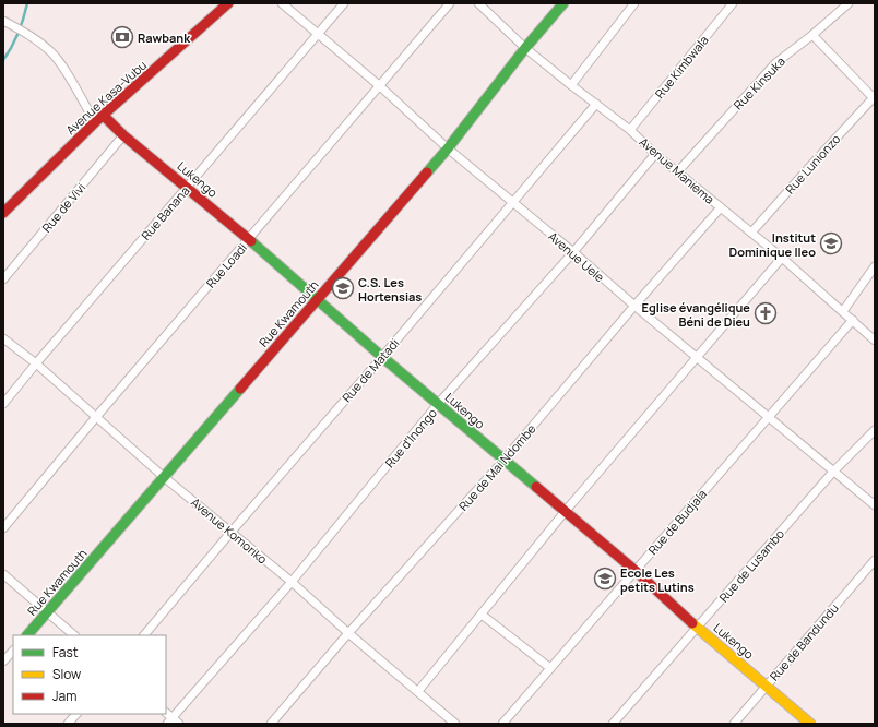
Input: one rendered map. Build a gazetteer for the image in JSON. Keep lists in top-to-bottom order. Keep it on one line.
{"streets":{"street":["Rue Kimbwala","Rue Kinsuka","Avenue Kasa-Vubu","Rue Lunionzo","Avenue Maniema","Lukengo","Rue de Vivi","Rue Banana","Avenue Uele","Rue Loadi","Rue Kwamouth","Rue de Matadi","Rue d'Inongo","Rue de Mai Ndombe","Rue de Budjala","Avenue Komoriko","Rue de Lusambo","Rue de Bandundu"]},"crossings":[["Rue Kimbwala","Avenue Maniema"],["Rue Kinsuka","Avenue Maniema"],["Avenue Kasa-Vubu","Lukengo"],["Rue Lunionzo","Avenue Maniema"],["Avenue Maniema","Rue Kwamouth"],["Avenue Maniema","Rue de Matadi"],["Avenue Maniema","Rue d'Inongo"],["Avenue Maniema","Rue de Mai Ndombe"],["Avenue Maniema","Rue de Budjala"],["Lukengo","Rue de Vivi"],["Lukengo","Rue Banana"],["Lukengo","Rue Loadi"],["Lukengo","Rue Kwamouth"],["Lukengo","Rue de Matadi"],["Lukengo","Rue d'Inongo"],["Lukengo","Rue de Mai Ndombe"],["Lukengo","Rue de Budjala"],["Lukengo","Rue de Lusambo"],["Lukengo","Rue de Bandundu"],["Rue Banana","Avenue Uele"],["Rue Banana","Avenue Komoriko"],["Avenue Uele","Rue Loadi"],["Avenue Uele","Rue Kwamouth"],["Avenue Uele","Rue de Matadi"],["Avenue Uele","Rue d'Inongo"],["Avenue Uele","Rue de Mai Ndombe"],["Avenue Uele","Rue de Budjala"],["Avenue Uele","Rue de Lusambo"],["Rue Loadi","Avenue Komoriko"],["Rue Kwamouth","Avenue Komoriko"],["Rue de Matadi","Avenue Komoriko"],["Rue d'Inongo","Avenue Komoriko"],["Rue de Mai Ndombe","Avenue Komoriko"]],"places":{"bank":["Rawbank"],"school or university":["Institut Dominique Ileo","C.S. Les Hortensias","Ecole Les petits Lutins"],"church":["Eglise évangélique Béni de Dieu"]},"legend":["Fast","Slow","Jam"]}
